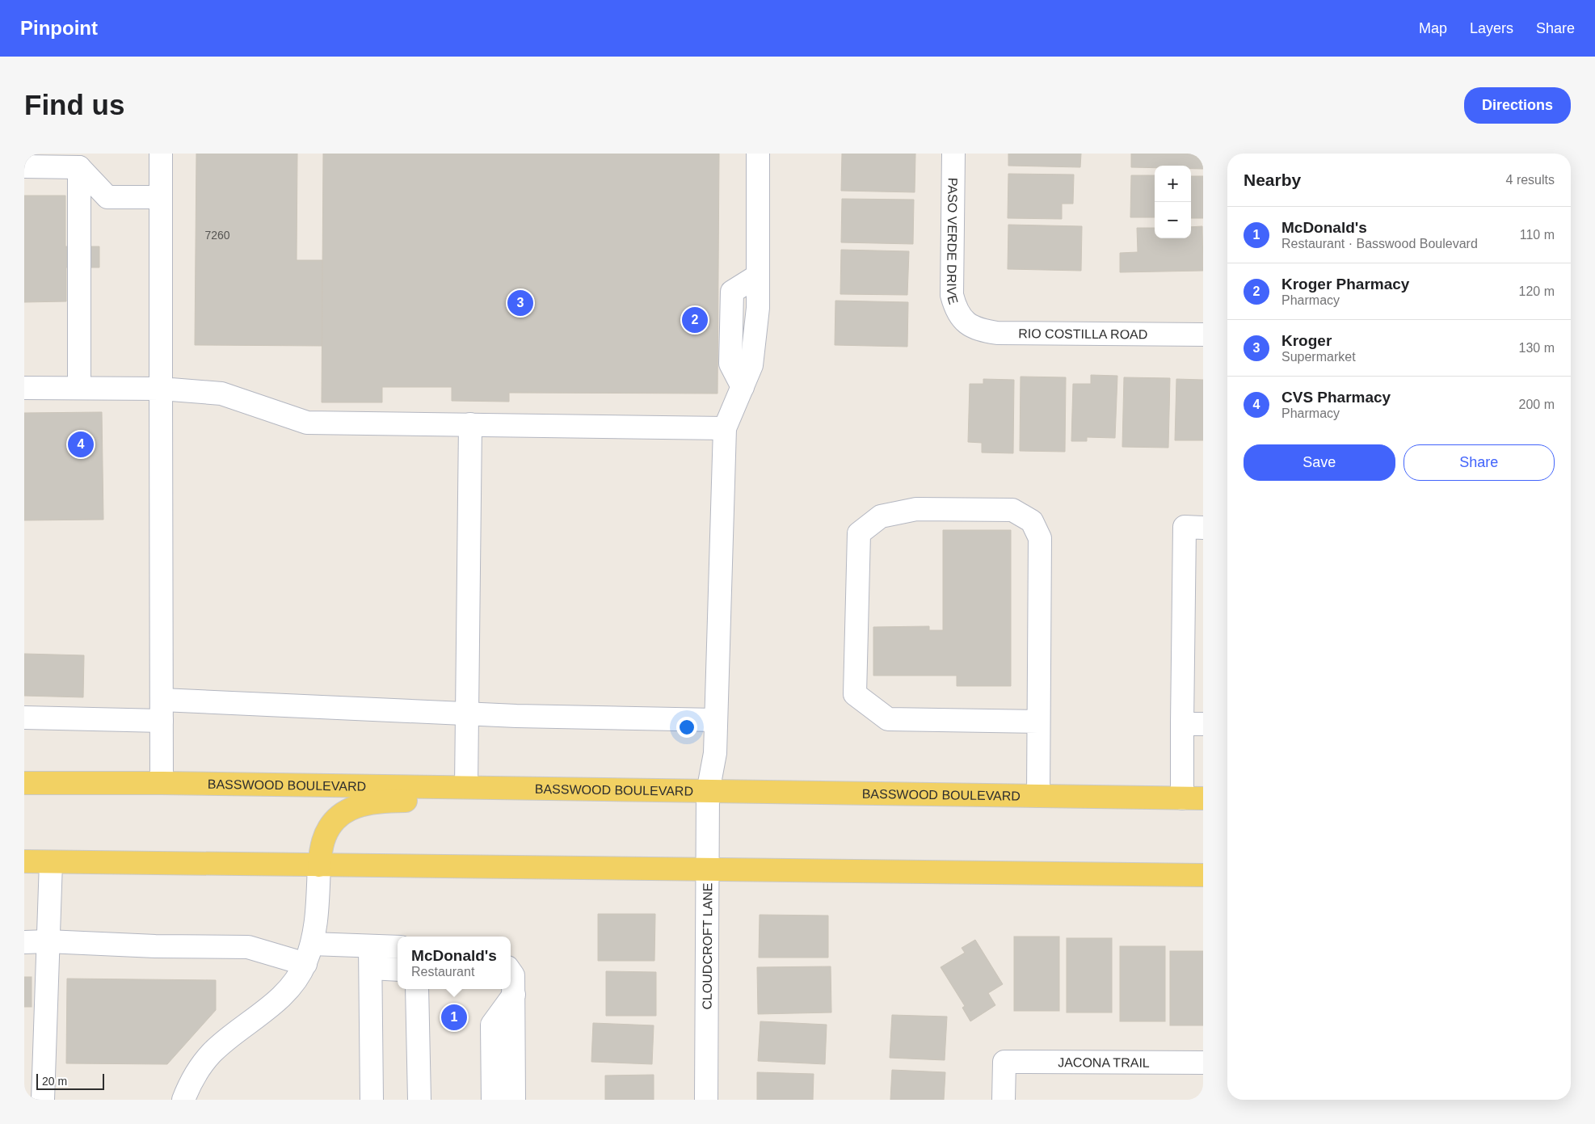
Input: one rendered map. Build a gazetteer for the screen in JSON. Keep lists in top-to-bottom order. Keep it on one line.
{"streets":{"main road":["BASSWOOD BOULEVARD"],"street":["PASO VERDE DRIVE","RIO COSTILLA ROAD","CLOUDCROFT LANE","JACONA TRAIL"]},"crossings":[["PASO VERDE DRIVE","RIO COSTILLA ROAD"],["BASSWOOD BOULEVARD","CLOUDCROFT LANE"]],"house_numbers":["7260"],"scale_bar":"20 m","page":{"header":"Pinpoint","nav":["Map","Layers","Share"],"buttons":["Directions",["Save","Share"]],"title":"Find us","heading":["Nearby","4 results"],"map_buttons":["+","−"],"list":[{"mark":"1","name":"McDonald's","note":"Restaurant · Basswood Boulevard","value":"110 m"},{"mark":"2","name":"Kroger Pharmacy","note":"Pharmacy","value":"120 m"},{"mark":"3","name":"Kroger","note":"Supermarket","value":"130 m"},{"mark":"4","name":"CVS Pharmacy","note":"Pharmacy","value":"200 m"}],"pins":["3","2","4","1"],"popup":["McDonald's","Restaurant"],"scale":"20 m"}}
